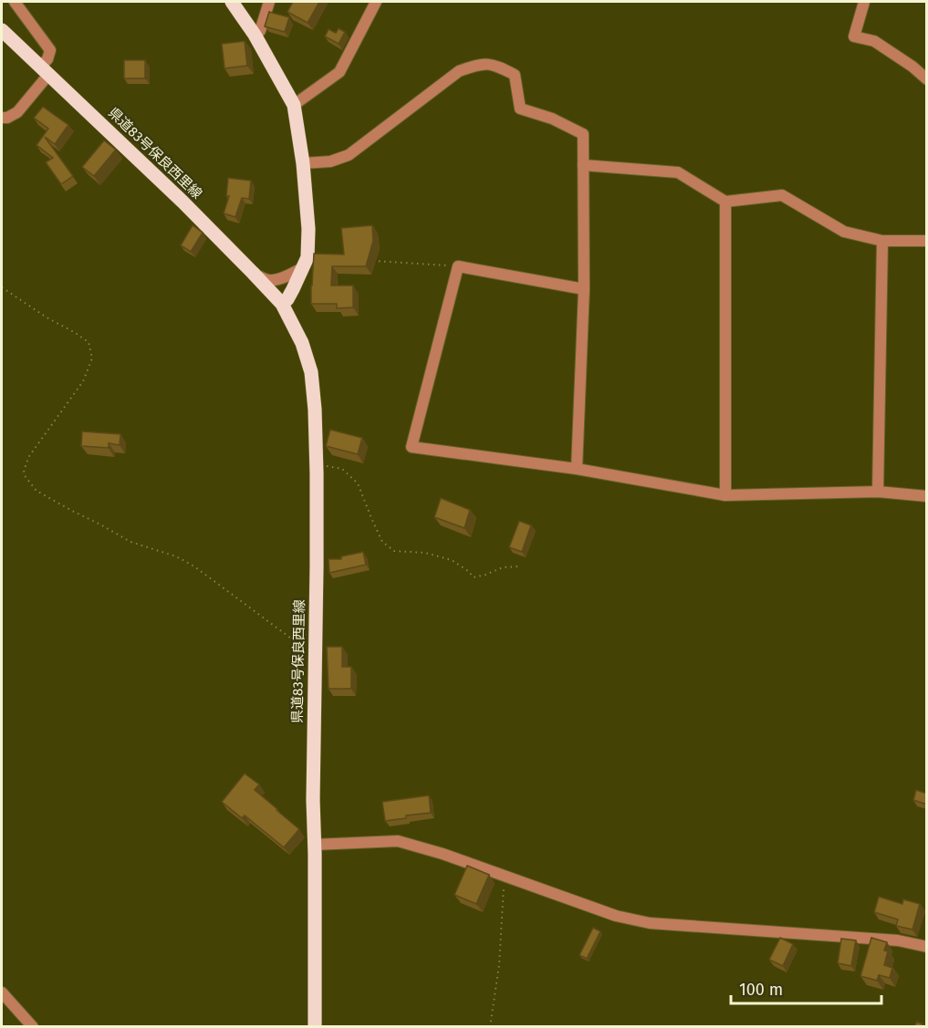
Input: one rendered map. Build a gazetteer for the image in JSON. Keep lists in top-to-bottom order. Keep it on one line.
{"streets":{"main road":["県道83号保良西里線"]},"scale_bar":"100 m"}
